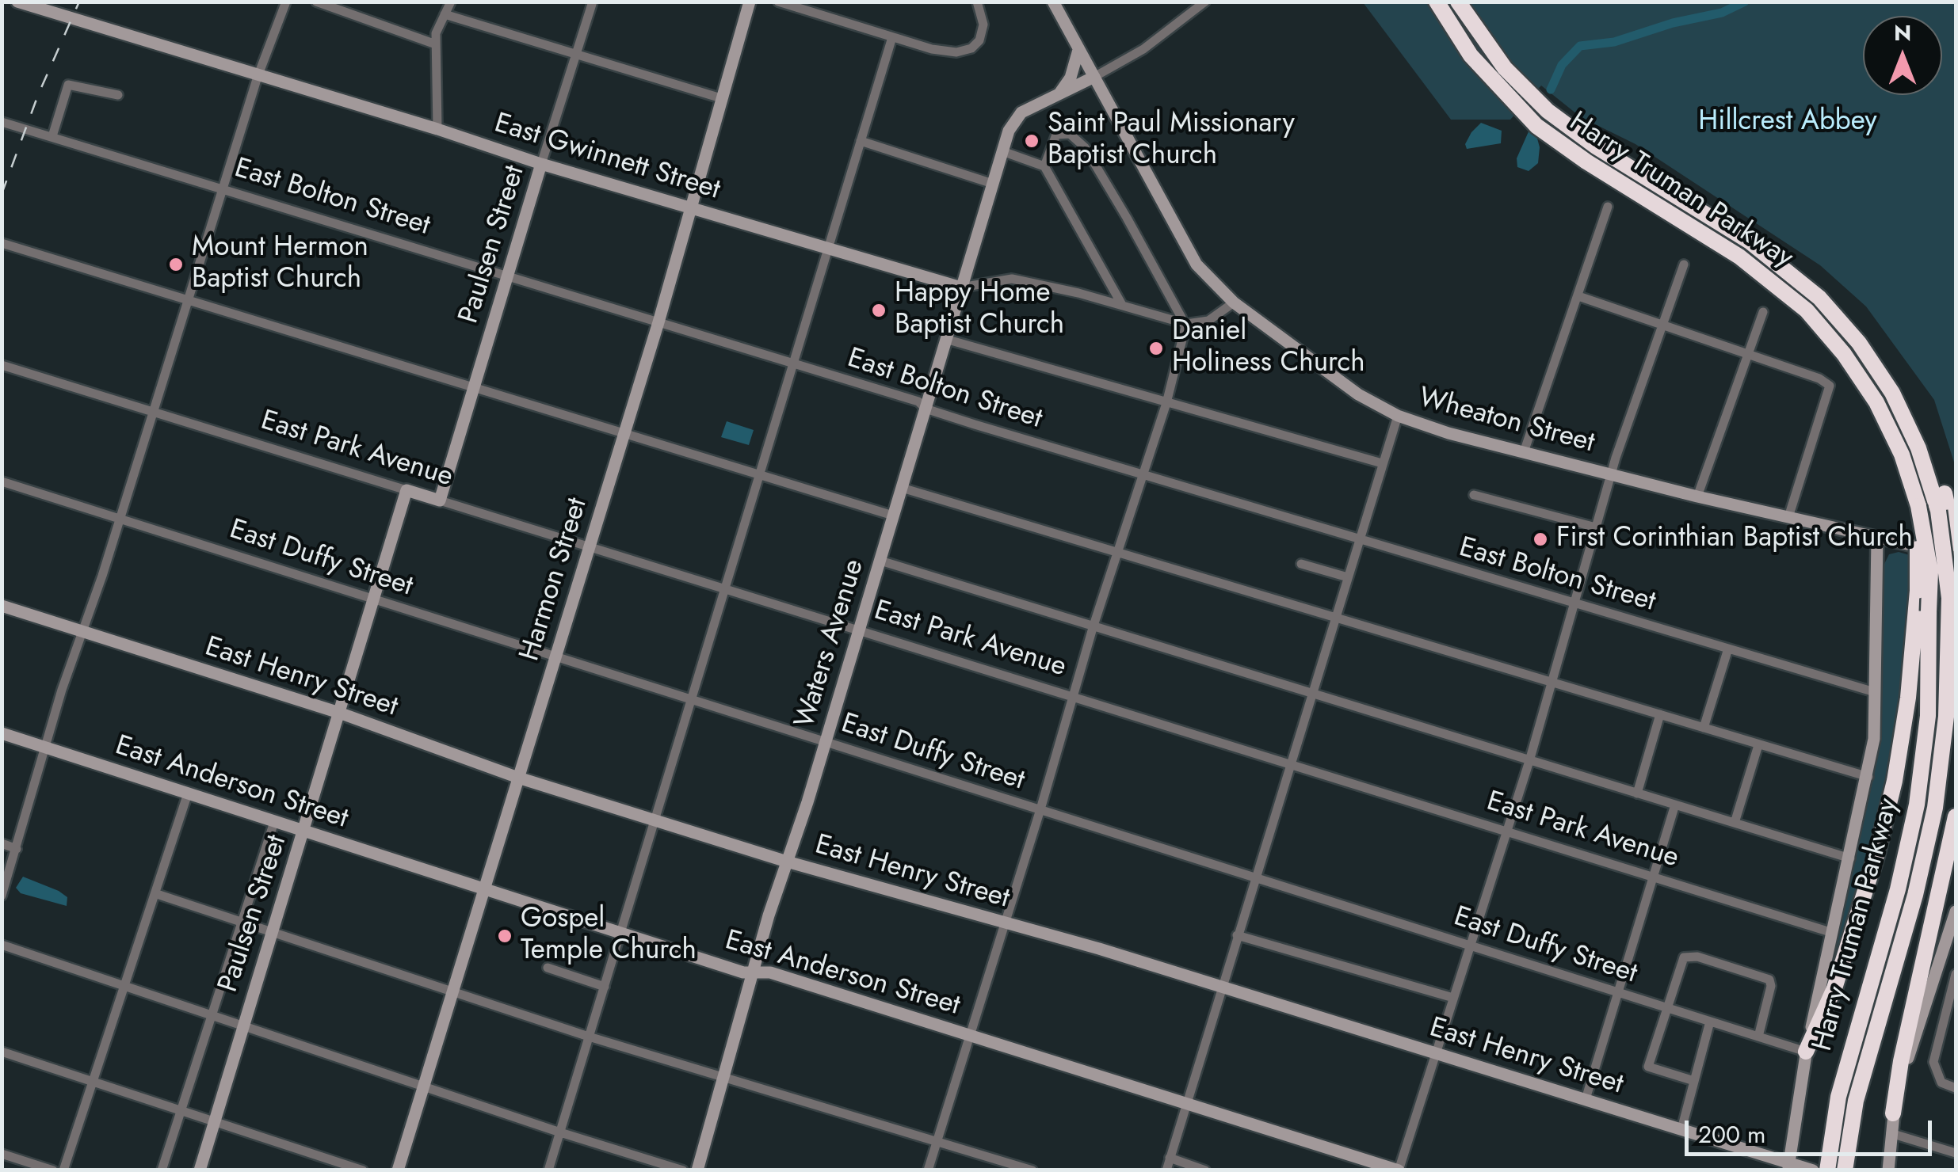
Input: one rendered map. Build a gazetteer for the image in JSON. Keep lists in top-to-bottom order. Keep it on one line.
{"streets":{"highway":["Harry Truman Parkway"],"main road":["East Gwinnett Street","Paulsen Street","Wheaton Street","East Park Avenue","Harmon Street","Waters Avenue","East Henry Street","East Anderson Street"],"street":["East Bolton Street","East Duffy Street"]},"crossings":[["East Gwinnett Street","Paulsen Street"],["East Gwinnett Street","Harmon Street"],["East Gwinnett Street","Waters Avenue"],["East Bolton Street","Paulsen Street"],["East Bolton Street","Harmon Street"],["East Bolton Street","Waters Avenue"],["Paulsen Street","East Park Avenue"],["Paulsen Street","East Duffy Street"],["Paulsen Street","East Henry Street"],["Paulsen Street","East Anderson Street"],["East Park Avenue","Harmon Street"],["East Park Avenue","Waters Avenue"],["East Duffy Street","Harmon Street"],["East Duffy Street","Waters Avenue"],["Harmon Street","East Henry Street"],["Harmon Street","East Anderson Street"],["Waters Avenue","East Henry Street"],["Waters Avenue","East Anderson Street"]],"parks":["Hillcrest Abbey"],"places":["Saint Paul Missionary Baptist Church","Mount Hermon Baptist Church","Happy Home Baptist Church","Daniel Holiness Church","First Corinthian Baptist Church","Gospel Temple Church"],"scale_bar":"200 m","north":"top"}
